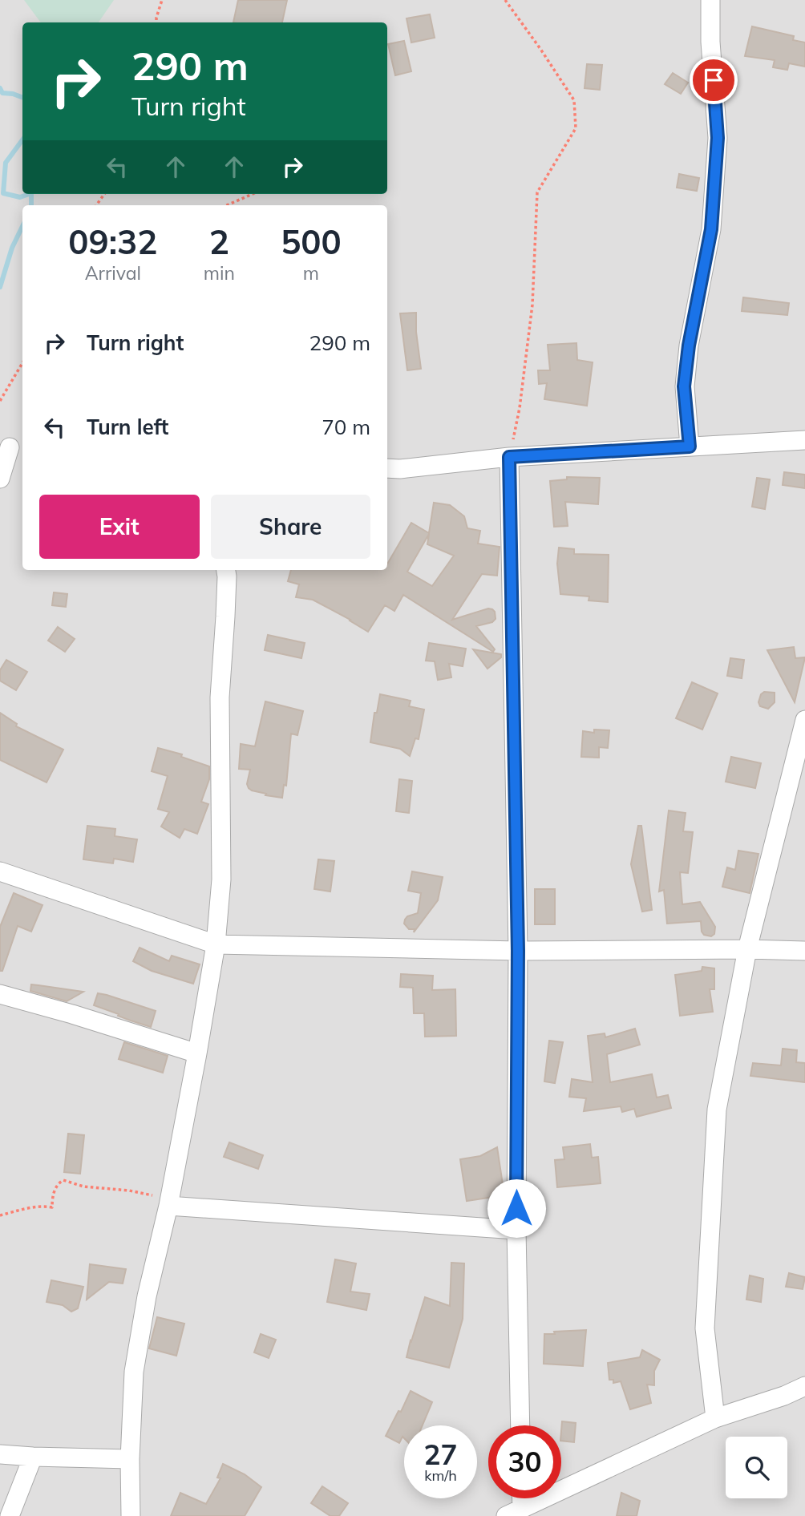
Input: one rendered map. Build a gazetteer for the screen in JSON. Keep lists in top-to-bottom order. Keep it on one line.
{"page":{"turn":["290 m","Turn right"],"eta":["09:32","Arrival","2","min","500","m"],"list":[{"name":"Turn right","value":"290 m"},{"name":"Turn left","value":"70 m"}],"buttons":["Exit","Share"],"speed":"27 km/h","limit":"30"}}
